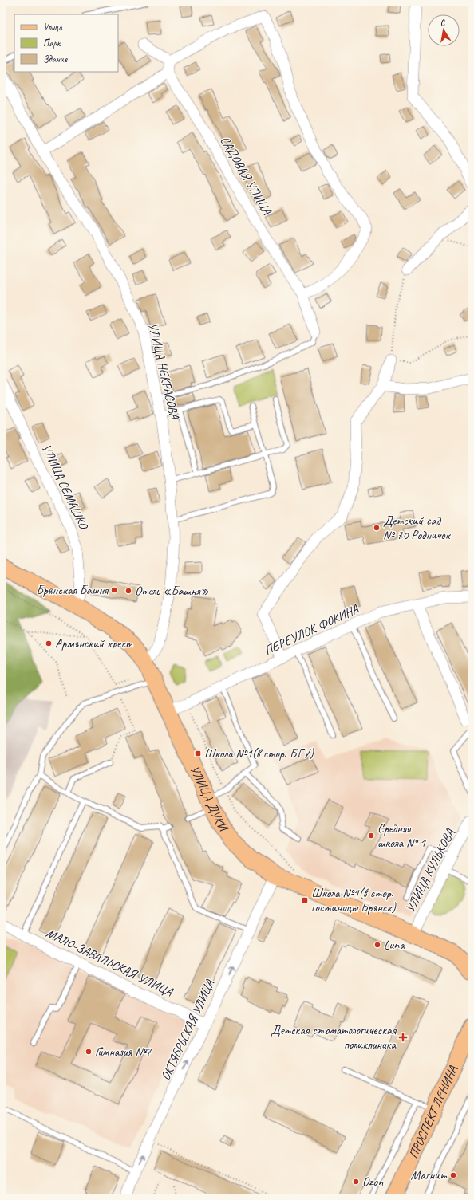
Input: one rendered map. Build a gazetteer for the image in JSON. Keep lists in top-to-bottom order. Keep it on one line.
{"streets":{"main road":["УЛИЦА ДУКИ","ПРОСПЕКТ ЛЕНИНА"],"street":["САДОВАЯ УЛИЦА","УЛИЦА НЕКРАСОВА","УЛИЦА СЕМАШКО","ПЕРЕУЛОК ФОКИНА","УЛИЦА КУЛЬКОВА","МАЛО-ЗАВАЛЬСКАЯ УЛИЦА","ОКТЯБРЬСКАЯ УЛИЦА"]},"crossings":[["УЛИЦА НЕКРАСОВА","УЛИЦА ДУКИ"],["УЛИЦА СЕМАШКО","УЛИЦА ДУКИ"],["ПЕРЕУЛОК ФОКИНА","УЛИЦА ДУКИ"],["УЛИЦА ДУКИ","УЛИЦА КУЛЬКОВА"],["УЛИЦА ДУКИ","ОКТЯБРЬСКАЯ УЛИЦА"],["МАЛО-ЗАВАЛЬСКАЯ УЛИЦА","ОКТЯБРЬСКАЯ УЛИЦА"]],"one_way":["ОКТЯБРЬСКАЯ УЛИЦА"],"places":{"other":["Детский сад № 70 Родничок","Брянская Башня","Отель «Башня»","Армянский крест","Средняя школа № 1","Luna","Гимназия №7","Магнит","Ozon"],"transit":["Школа №1(в стор. БГУ)","Школа №1(в стор. гостиницы Брянск)"],"health":["Детская стоматологическая поликлиника"]},"legend":["Улица","Парк","Здание"],"north":"top"}
